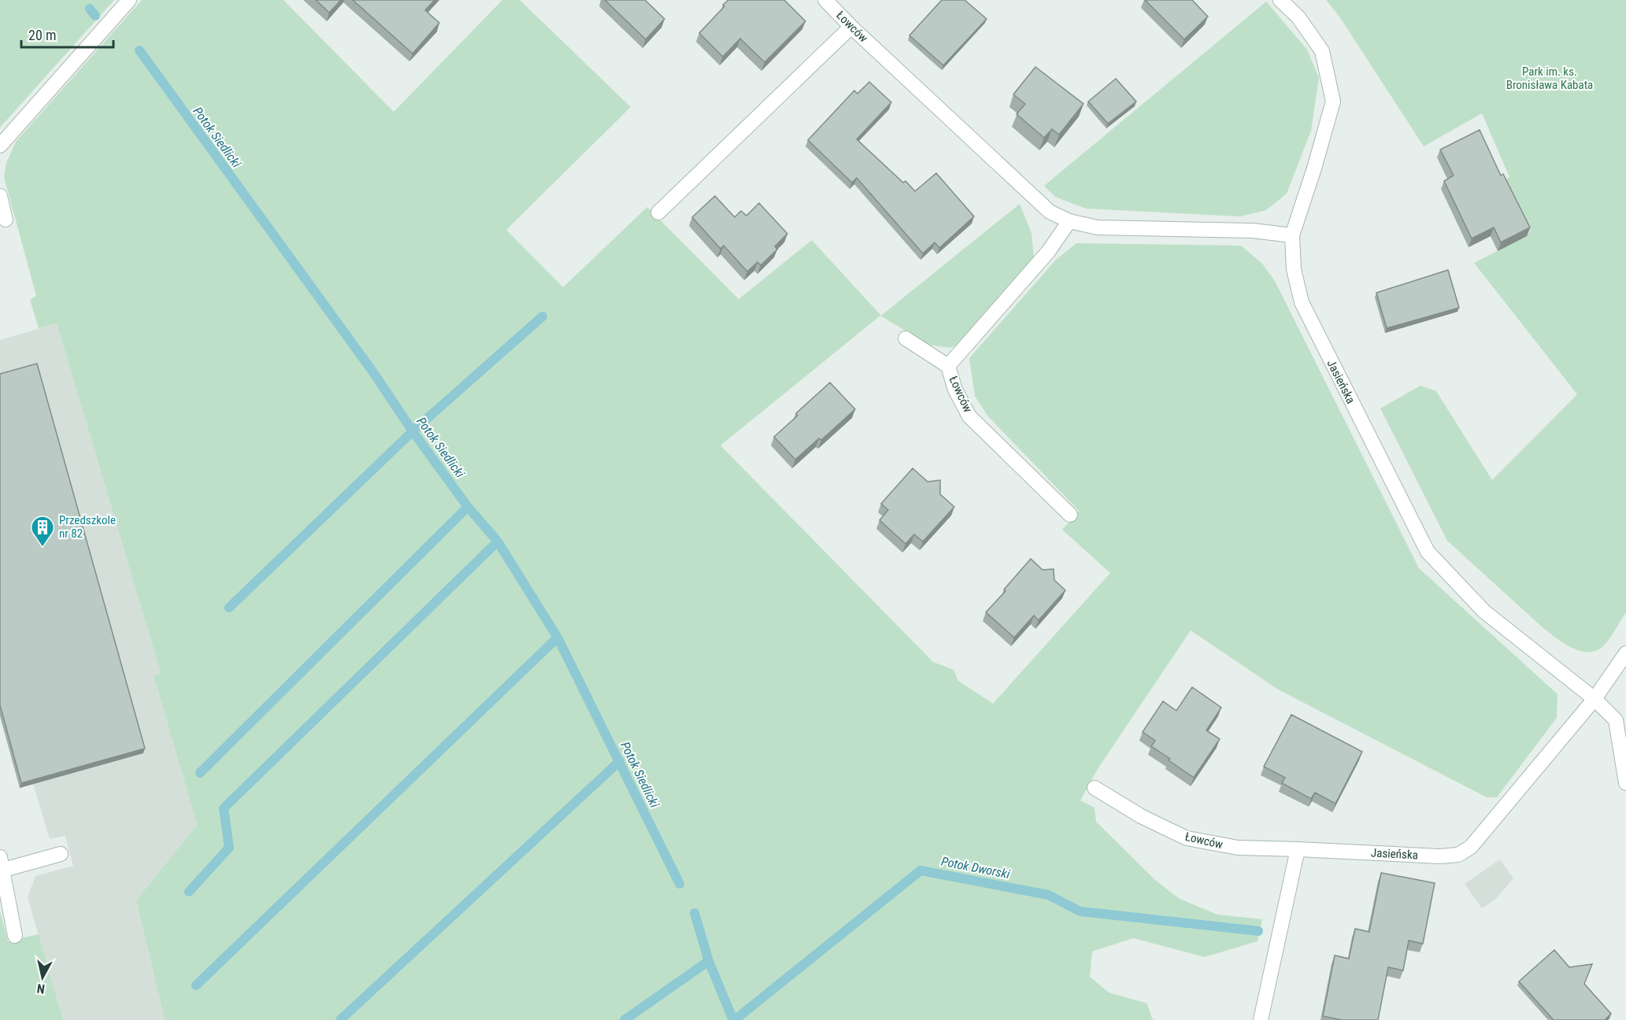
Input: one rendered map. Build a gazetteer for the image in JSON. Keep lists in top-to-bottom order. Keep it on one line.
{"streets":{"street":["Łowców","Jasieńska"]},"crossings":[["Łowców","Jasieńska"]],"water":["Potok Siedlicki","Potok Dworski"],"parks":["Park im. ks. Bronisława Kabata"],"places":{"building":["Przedszkole nr 82"]},"scale_bar":"20 m","north":"bottom"}
